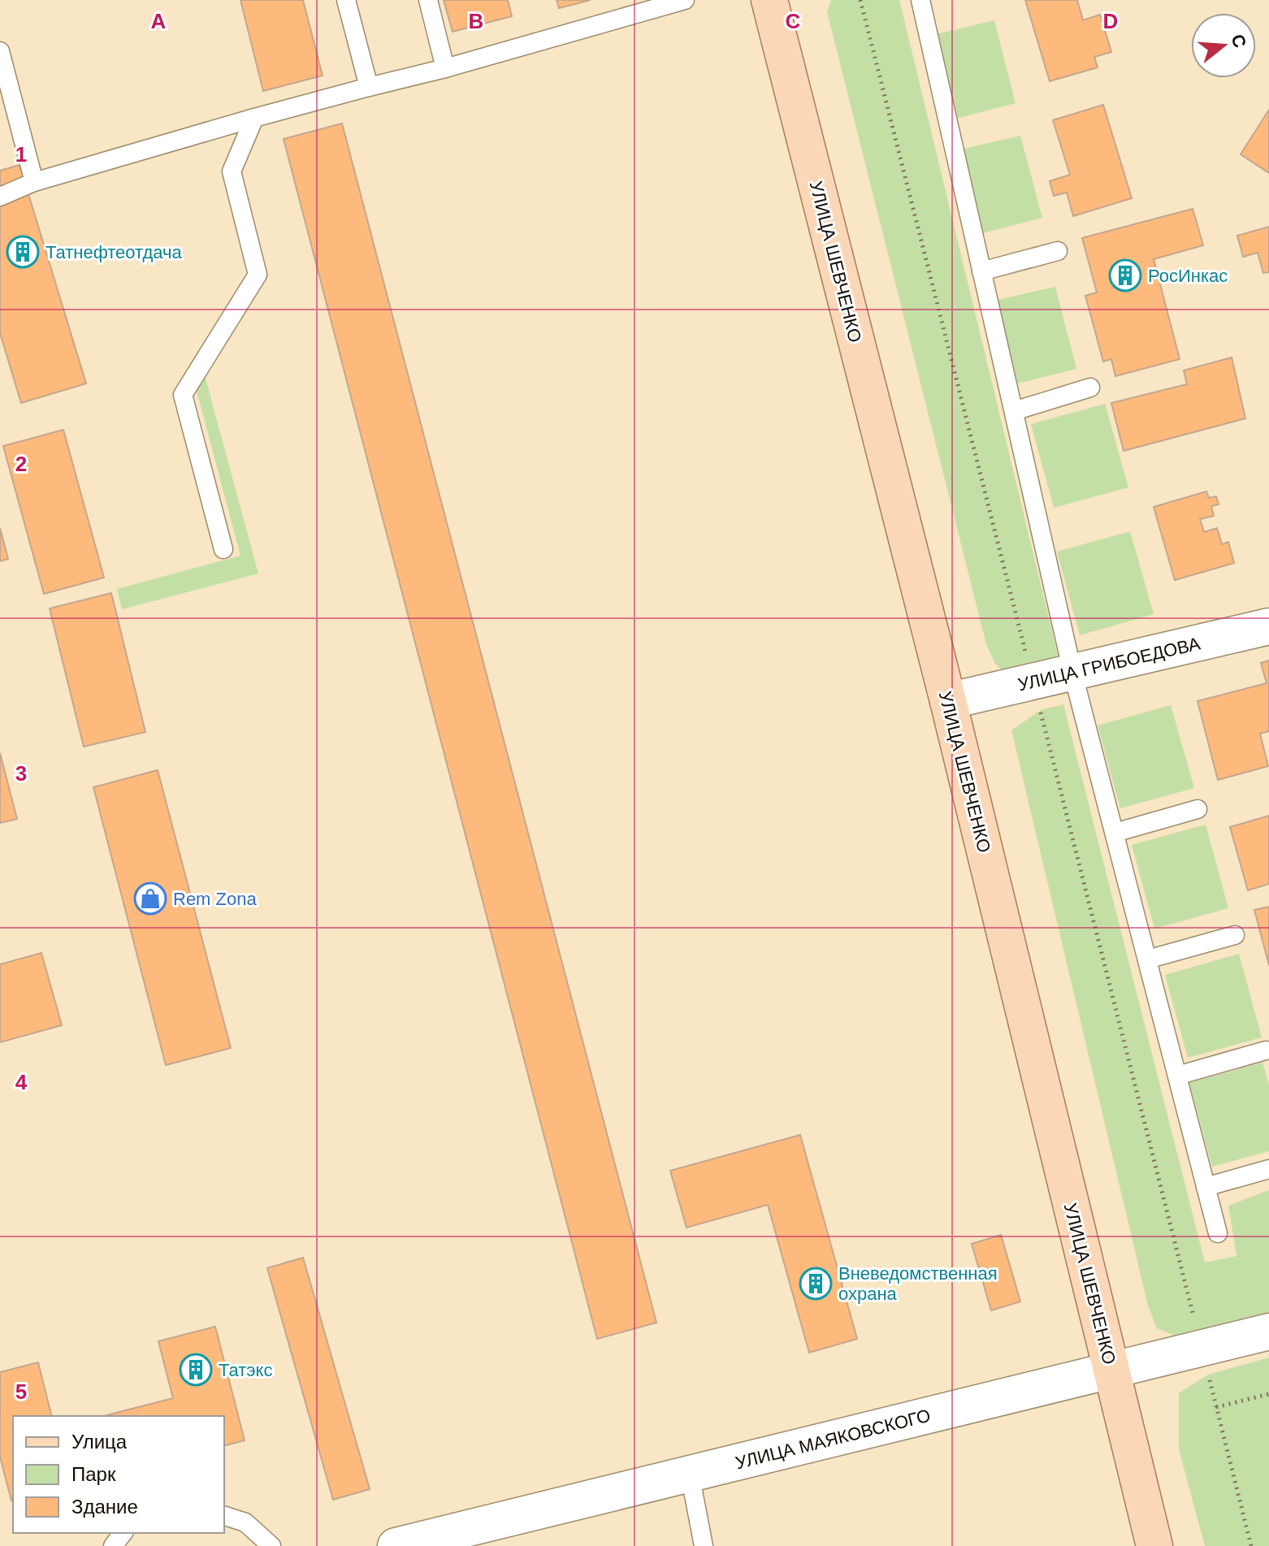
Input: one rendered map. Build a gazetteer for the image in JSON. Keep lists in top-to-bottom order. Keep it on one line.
{"streets":{"main road":["УЛИЦА ШЕВЧЕНКО"],"street":["УЛИЦА ГРИБОЕДОВА","УЛИЦА МАЯКОВСКОГО"]},"crossings":[["УЛИЦА ШЕВЧЕНКО","УЛИЦА ГРИБОЕДОВА"],["УЛИЦА ШЕВЧЕНКО","УЛИЦА МАЯКОВСКОГО"]],"places":{"building":["Татнефтеотдача","РосИнкас","Вневедомственная охрана","Татэкс"],"shop":["Rem Zona"]},"legend":["Улица","Парк","Здание"],"north":"right","grid":{"columns":["A","B","C","D"],"rows":["1","2","3","4","5"]}}
